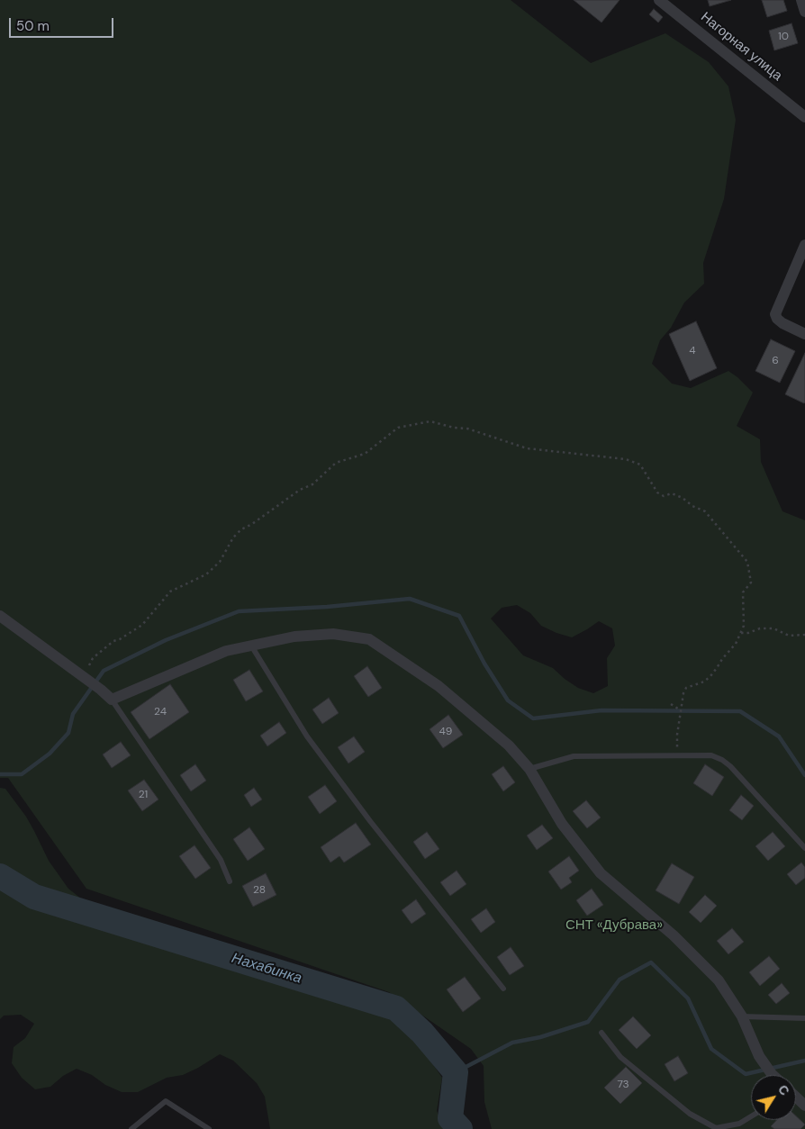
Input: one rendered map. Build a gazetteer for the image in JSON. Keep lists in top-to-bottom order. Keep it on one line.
{"streets":{"street":["Нагорная улица"]},"water":["Нахабинка"],"parks":["СНТ «Дубрава»"],"house_numbers":["10","4","6","24","49","21","28","73"],"scale_bar":"50 m","north":"top right"}
